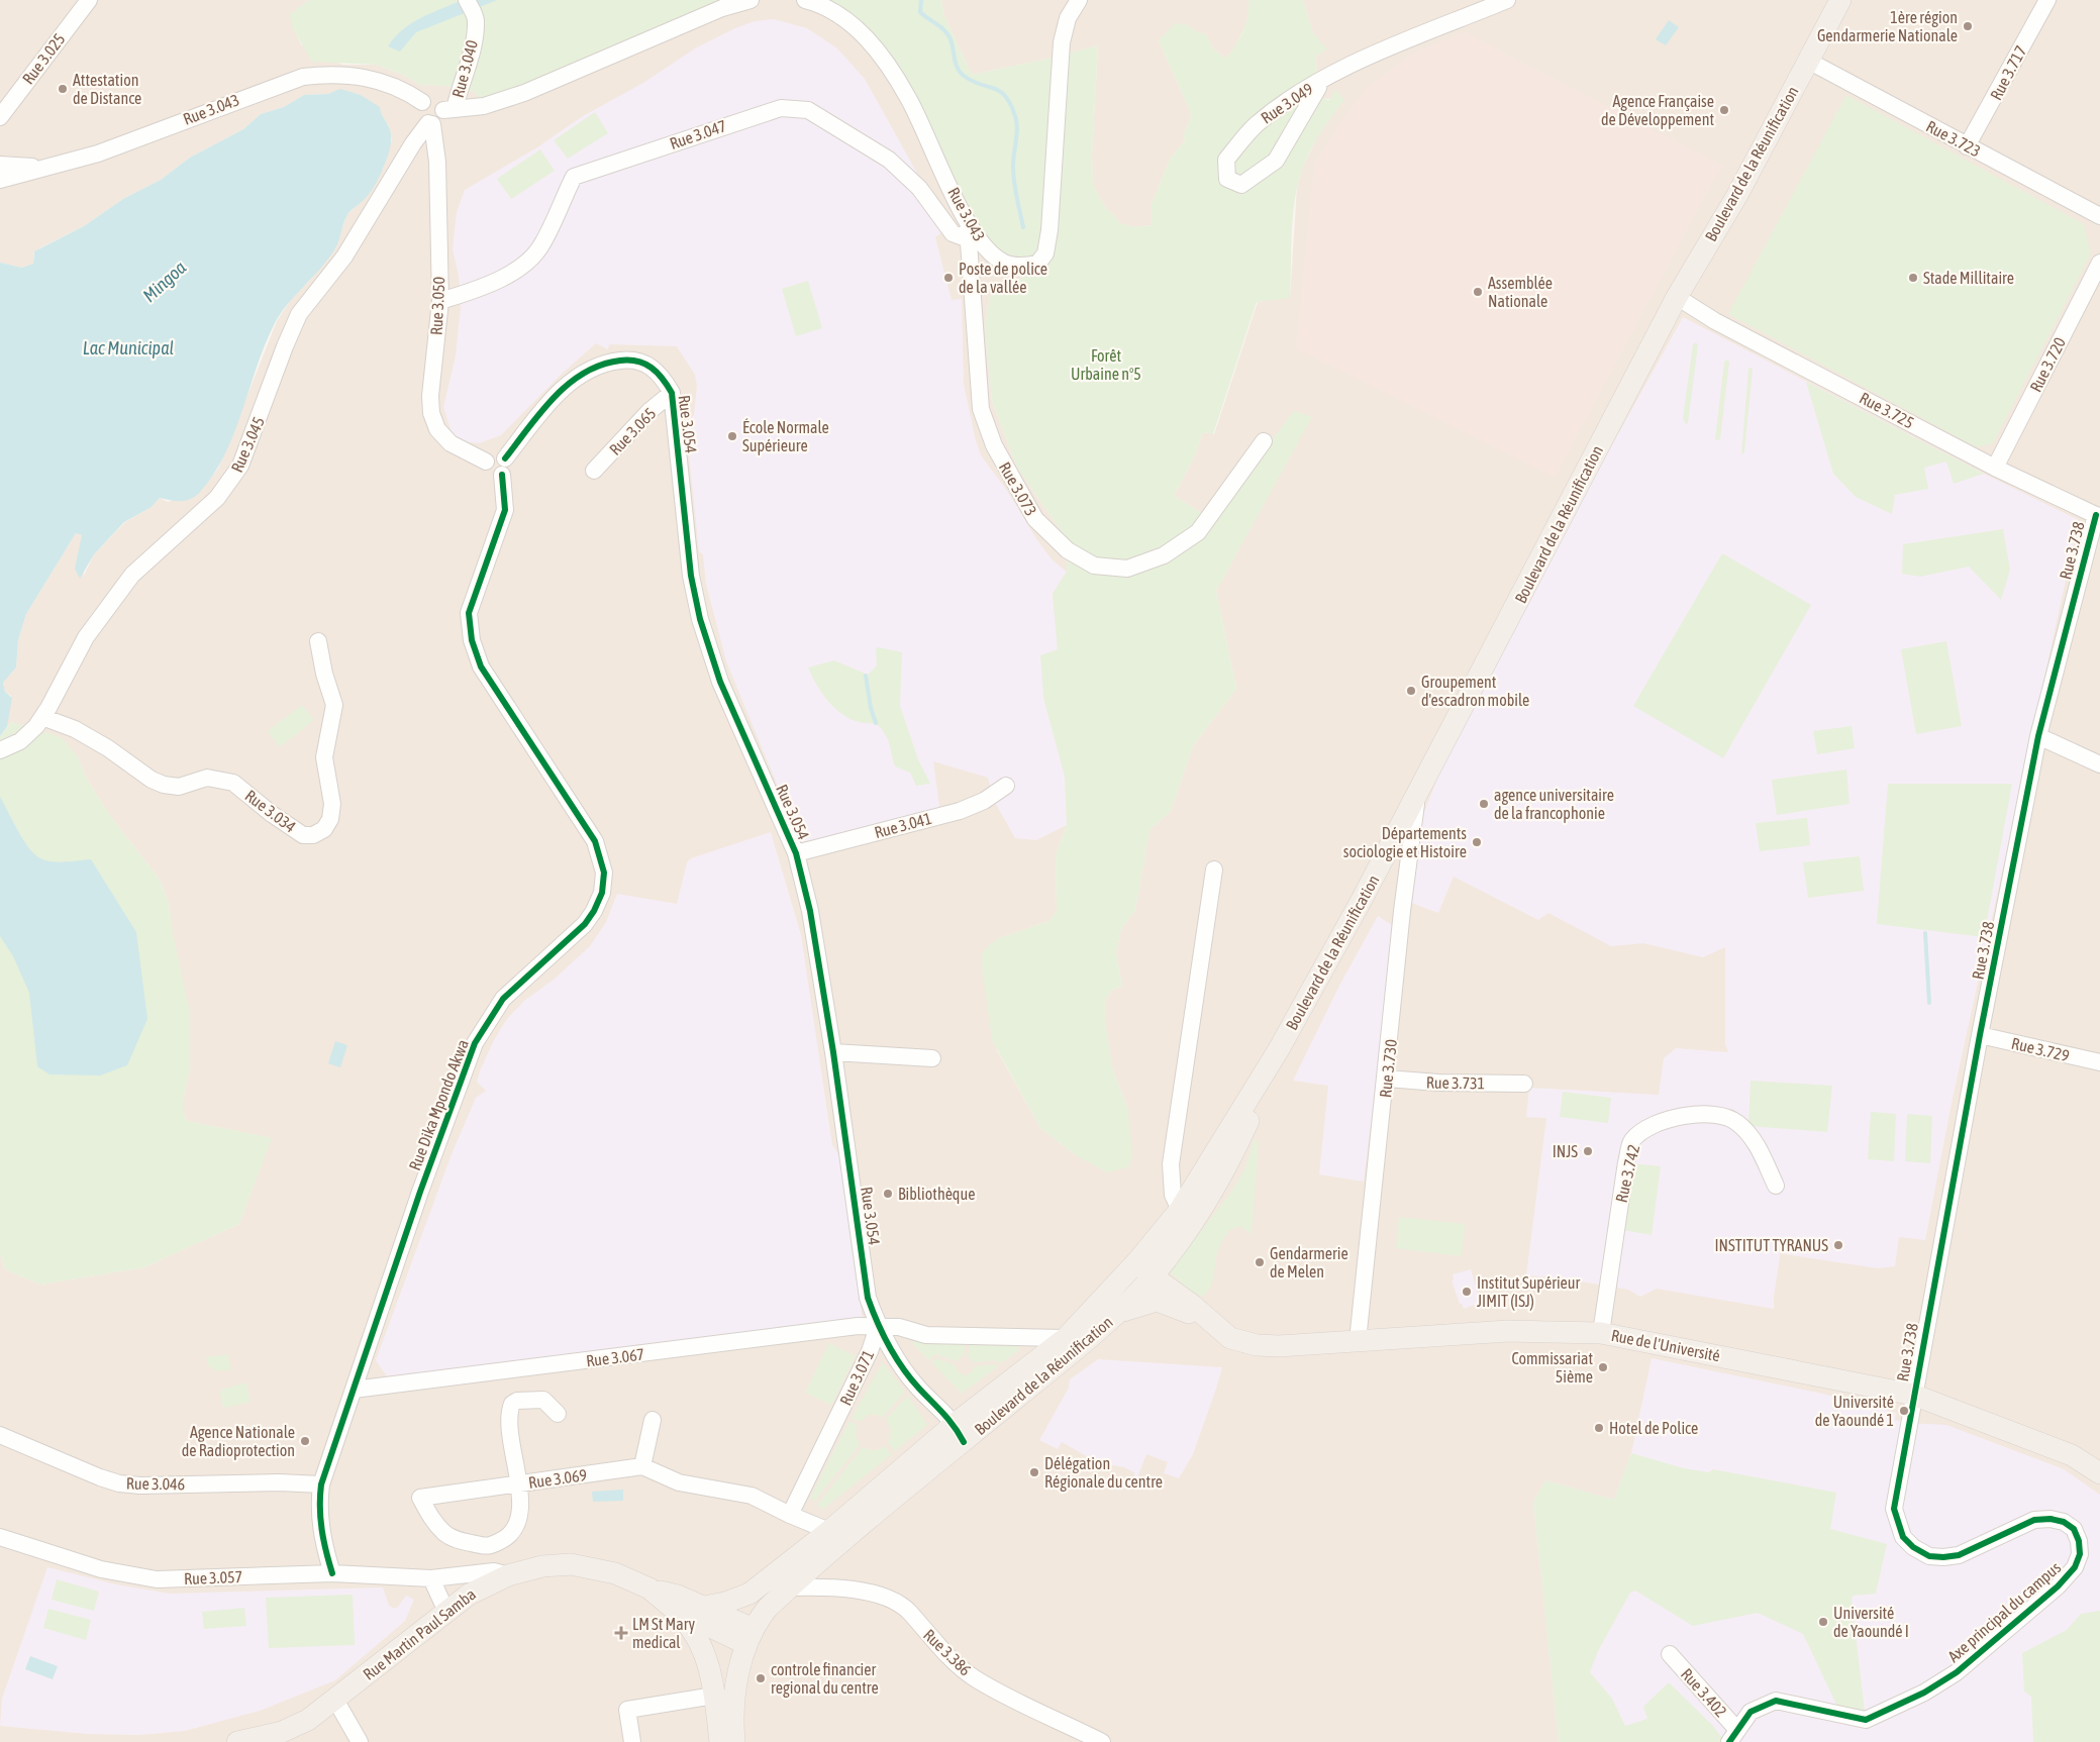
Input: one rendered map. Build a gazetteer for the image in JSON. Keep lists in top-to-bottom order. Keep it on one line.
{"streets":{"main road":["Boulevard de la Réunification","Rue de l'Université","Rue Martin Paul Samba"],"street":["Rue 3.025","Rue 3.040","Rue 3.717","Rue 3.049","Rue 3.043","Rue 3.047","Rue 3.723","Rue 3.050","Rue 3.720","Rue 3.725","Rue 3.054","Rue 3.065","Rue 3.045","Rue 3.073","Rue 3.738","Rue 3.034","Rue 3.041","Rue 3.729","Rue 3.730","Rue 3.731","Rue Dika Mpondo Akwa","Rue 3.742","Rue 3.067","Rue 3.071","Rue 3.069","Rue 3.046","Rue 3.057","Axe principal du campus","Rue 3.386","Rue 3.402"]},"crossings":[["Rue 3.040","Rue 3.043"],["Rue 3.040","Rue 3.050"],["Rue 3.040","Rue 3.045"],["Rue 3.717","Rue 3.723"],["Rue 3.043","Rue 3.050"],["Rue 3.043","Rue 3.045"],["Rue 3.043","Rue 3.073"],["Rue 3.047","Rue 3.050"],["Rue 3.047","Rue 3.073"],["Rue 3.723","Boulevard de la Réunification"],["Boulevard de la Réunification","Rue 3.725"],["Boulevard de la Réunification","Rue 3.054"],["Boulevard de la Réunification","Rue 3.730"],["Boulevard de la Réunification","Rue de l'Université"],["Boulevard de la Réunification","Rue Martin Paul Samba"],["Boulevard de la Réunification","Rue 3.386"],["Rue 3.050","Rue 3.054"],["Rue 3.050","Rue 3.045"],["Rue 3.050","Rue Dika Mpondo Akwa"],["Rue 3.720","Rue 3.725"],["Rue 3.725","Rue 3.738"],["Rue 3.054","Rue 3.065"],["Rue 3.054","Rue 3.041"],["Rue 3.054","Rue Dika Mpondo Akwa"],["Rue 3.054","Rue 3.067"],["Rue 3.054","Rue 3.071"],["Rue 3.045","Rue 3.034"],["Rue 3.738","Rue 3.729"],["Rue 3.738","Rue de l'Université"],["Rue 3.738","Axe principal du campus"],["Rue 3.730","Rue 3.731"],["Rue 3.730","Rue de l'Université"],["Rue Dika Mpondo Akwa","Rue 3.067"],["Rue Dika Mpondo Akwa","Rue 3.046"],["Rue Dika Mpondo Akwa","Rue 3.057"],["Rue 3.742","Rue de l'Université"],["Rue de l'Université","Axe principal du campus"],["Rue 3.067","Rue 3.071"],["Rue 3.057","Rue Martin Paul Samba"],["Axe principal du campus","Rue 3.402"]],"water":["Mingoa","Lac Municipal"],"parks":["Forêt Urbaine n°5"],"places":{"other":["1ère région Gendarmerie Nationale","Attestation de Distance","Agence Française de Développement","Poste de police de la vallée","Stade Millitaire","Assemblée Nationale","École Normale Supérieure","Groupement d'escadron mobile","agence universitaire de la francophonie","Départements sociologie et Histoire","INJS","Bibliothèque","INSTITUT TYRANUS","Gendarmerie de Melen","Institut Supérieur JIMIT (ISJ)","Commissariat 5ième","Université de Yaoundé 1","Hotel de Police","Agence Nationale de Radioprotection","Délégation Régionale du centre","Université de Yaoundé I","controle financier regional du centre"],"health":["LM St Mary medical"]}}
